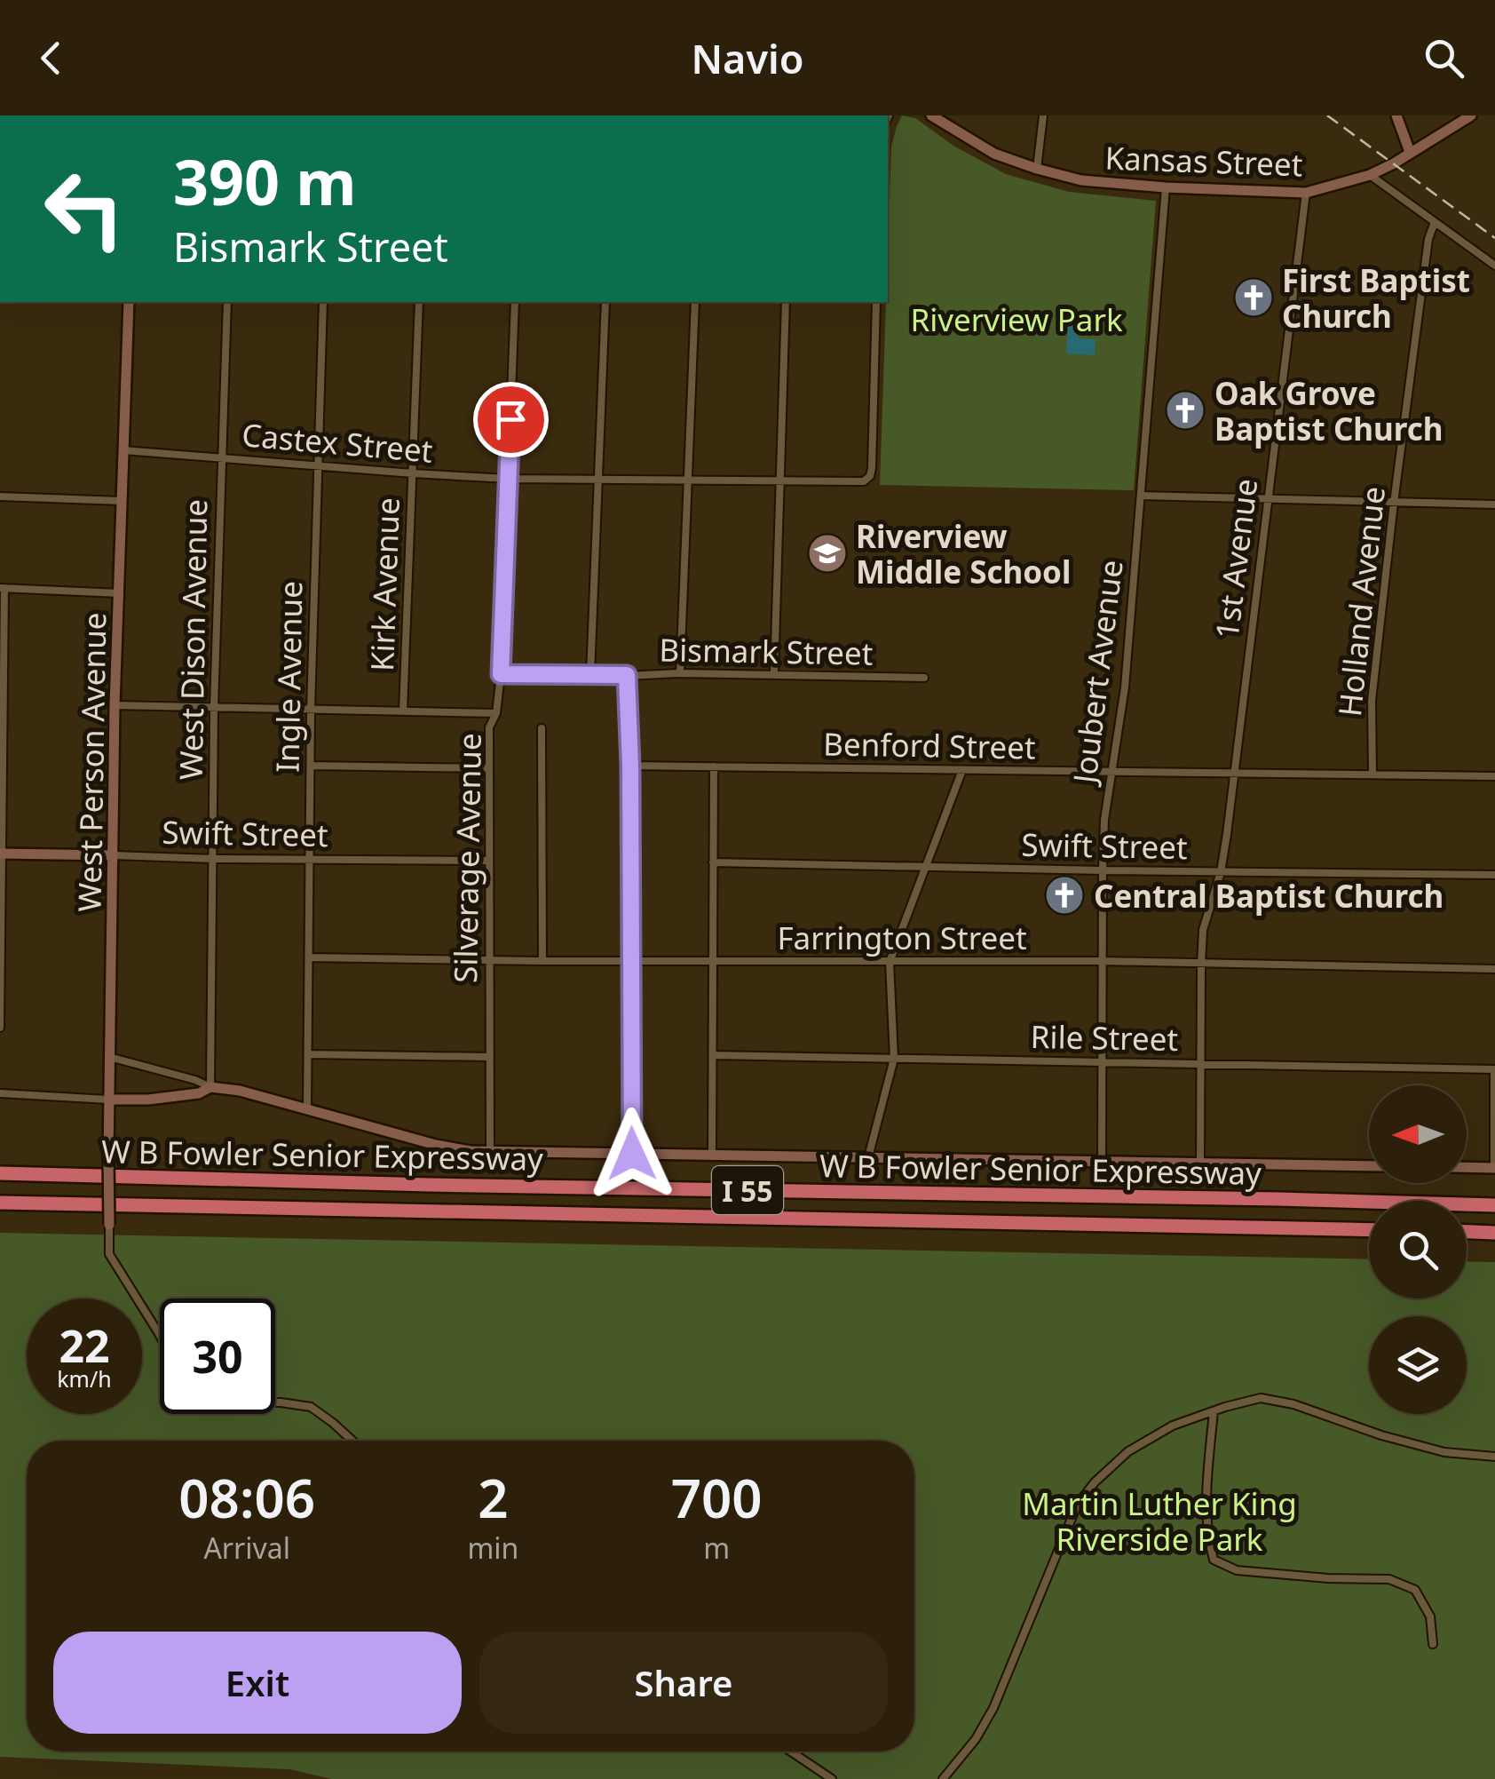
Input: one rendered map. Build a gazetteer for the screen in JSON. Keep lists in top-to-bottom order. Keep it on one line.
{"streets":{"highway":["W B Fowler Senior Expressway","I 55"],"street":["Kansas Street","Castex Street","1st Avenue","Kirk Avenue","Holland Avenue","West Dison Avenue","Bismark Street","Joubert Avenue","Ingle Avenue","Benford Street","West Person Avenue","Swift Street","Silverage Avenue","Farrington Street","Rile Street"]},"crossings":[["Kansas Street","1st Avenue"],["Kansas Street","Joubert Avenue"],["Castex Street","Kirk Avenue"],["Castex Street","West Dison Avenue"],["Castex Street","Ingle Avenue"],["Castex Street","West Person Avenue"],["Castex Street","Silverage Avenue"],["1st Avenue","Benford Street"],["1st Avenue","Swift Street"],["1st Avenue","Farrington Street"],["1st Avenue","Rile Street"],["Holland Avenue","Benford Street"],["West Dison Avenue","Swift Street"],["Bismark Street","Silverage Avenue"],["Joubert Avenue","Benford Street"],["Joubert Avenue","Swift Street"],["Joubert Avenue","Farrington Street"],["Joubert Avenue","Rile Street"],["Ingle Avenue","Swift Street"],["Ingle Avenue","Farrington Street"],["West Person Avenue","Swift Street"],["Swift Street","Silverage Avenue"],["Silverage Avenue","Farrington Street"]],"parks":["Riverview Park","Martin Luther King Riverside Park"],"places":{"church":["First Baptist Church","Oak Grove Baptist Church","Central Baptist Church"],"school or university":["Riverview Middle School"]},"north":"left","page":{"header":"Navio","turn":["390 m","Bismark Street"],"speed":"22 km/h","limit":"30","eta":["08:06","Arrival","2","min","700","m"],"buttons":["Exit","Share"]}}
